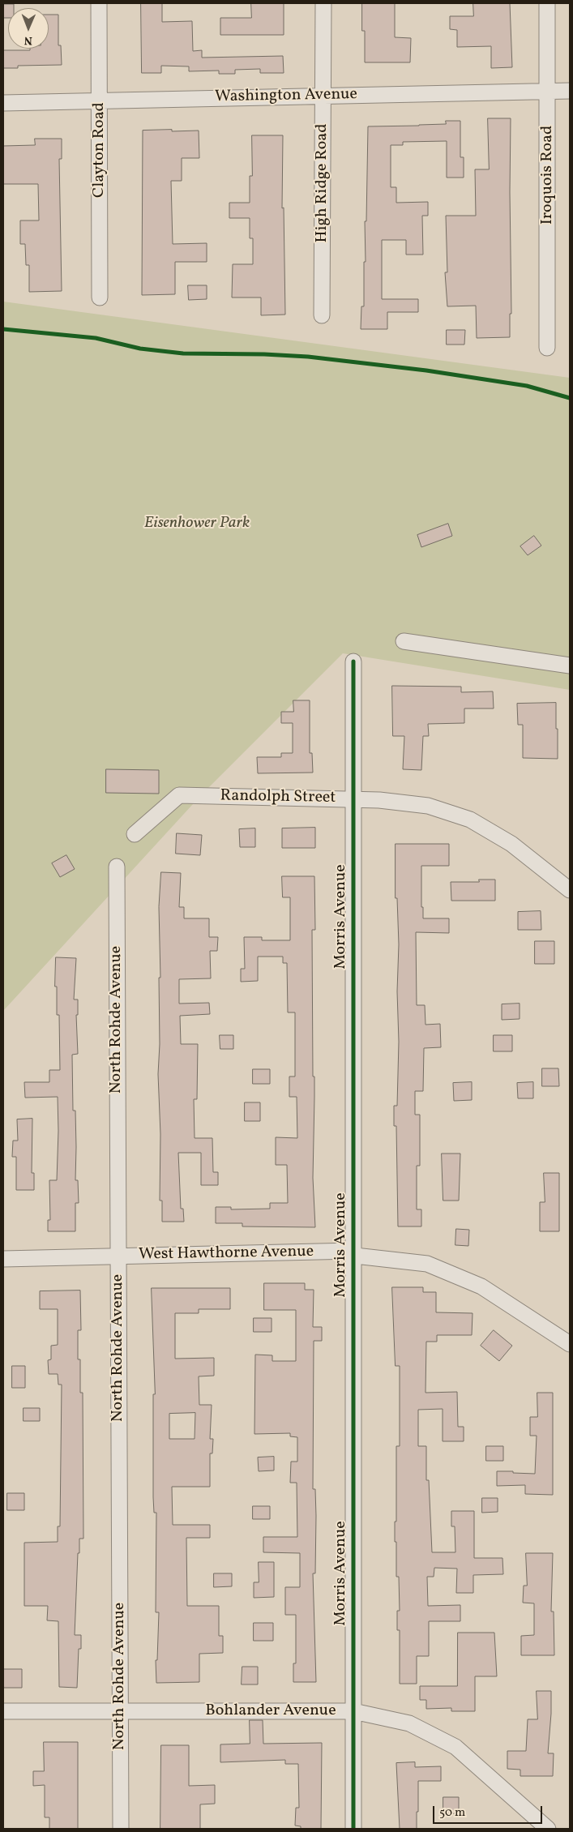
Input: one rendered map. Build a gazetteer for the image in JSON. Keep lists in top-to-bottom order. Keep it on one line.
{"streets":{"street":["Washington Avenue","Clayton Road","Iroquois Road","High Ridge Road","Randolph Street","Morris Avenue","North Rohde Avenue","West Hawthorne Avenue","Bohlander Avenue"]},"crossings":[["Washington Avenue","Clayton Road"],["Washington Avenue","Iroquois Road"],["Washington Avenue","High Ridge Road"],["Randolph Street","Morris Avenue"],["Morris Avenue","West Hawthorne Avenue"],["Morris Avenue","Bohlander Avenue"],["North Rohde Avenue","West Hawthorne Avenue"],["North Rohde Avenue","Bohlander Avenue"]],"parks":["Eisenhower Park"],"scale_bar":"50 m","north":"bottom"}
